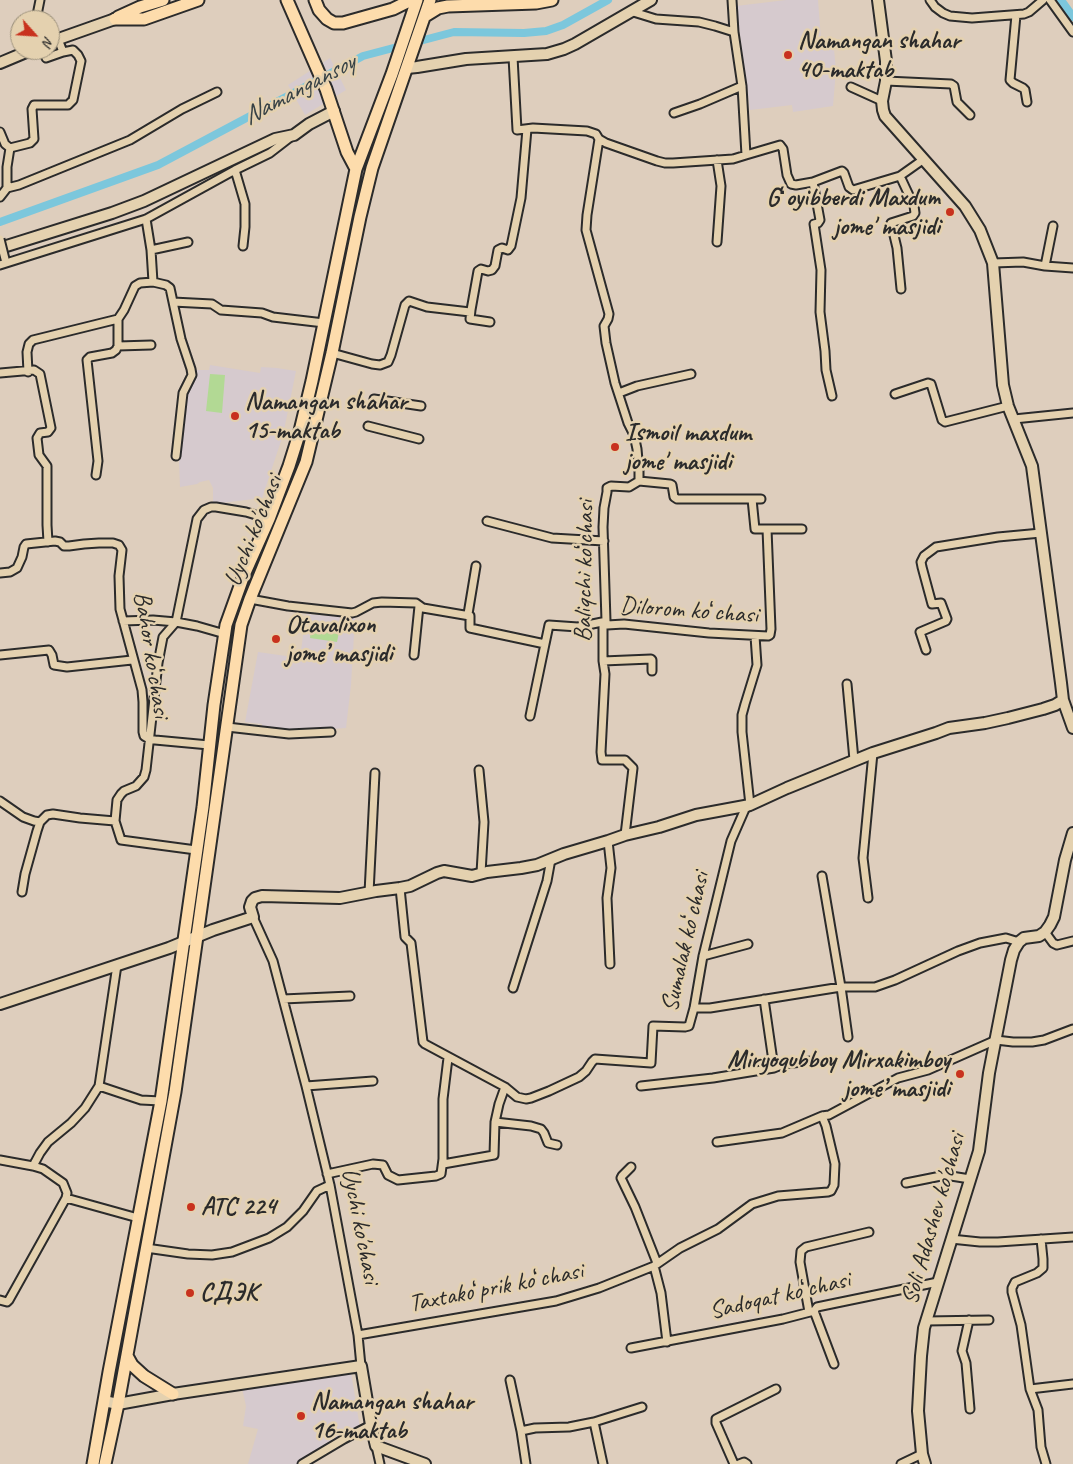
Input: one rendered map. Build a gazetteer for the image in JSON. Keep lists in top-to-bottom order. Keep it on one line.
{"streets":{"main road":["Uychi ko'chasi"],"street":["Baliqchi koʻchasi","Dilorom koʻchasi","Bahor koʻchasi","Sumalak koʻchasi","Soli Adashev ko'chasi","Taxtakoʻprik koʻchasi","Sadoqat koʻchasi"]},"crossings":[["Uychi ko'chasi","Bahor koʻchasi"],["Uychi ko'chasi","Taxtakoʻprik koʻchasi"],["Baliqchi koʻchasi","Dilorom koʻchasi"],["Soli Adashev ko'chasi","Sadoqat koʻchasi"]],"water":["Namangansoy"],"places":["Namangan shahar 40-maktab","Gʻoyibberdi Maxdum jome' masjidi","Namangan shahar 15-maktab","Ismoil maxdum jome' masjidi","Otavalixon jome’ masjidi","Miryoqubboy Mirxakimboy jome’ masjidi","ATC 224","СДЭК","Namangan shahar 16-maktab"],"north":"bottom right"}
